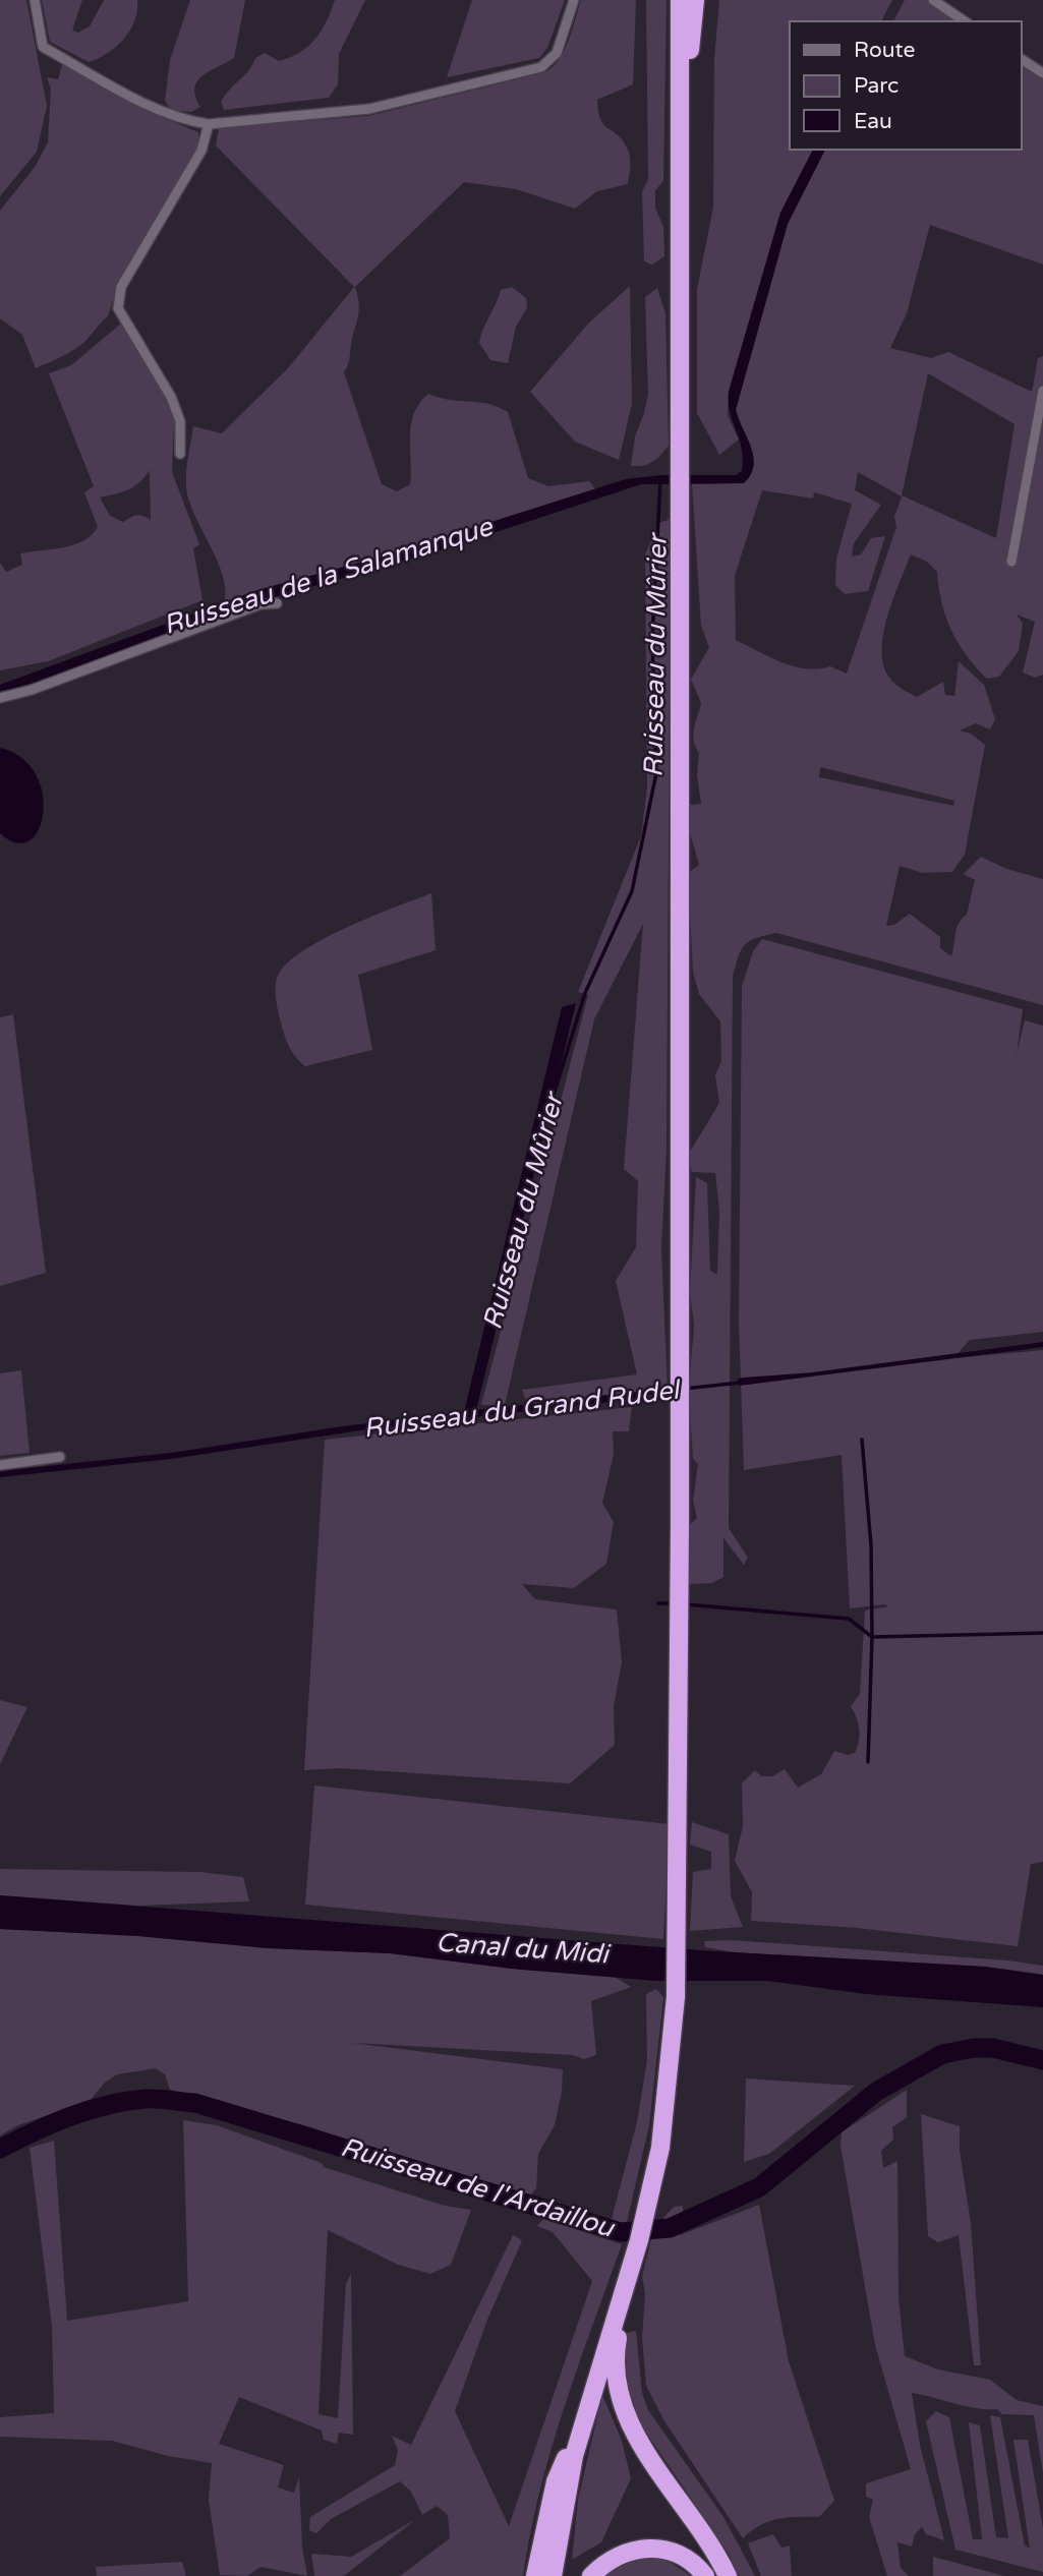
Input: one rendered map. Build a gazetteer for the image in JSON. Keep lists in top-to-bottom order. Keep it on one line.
{"water":["Ruisseau de la Salamanque","Ruisseau du Mûrier","Ruisseau du Grand Rudel","Canal du Midi","Ruisseau de l'Ardaillou"],"legend":["Route","Parc","Eau"]}
